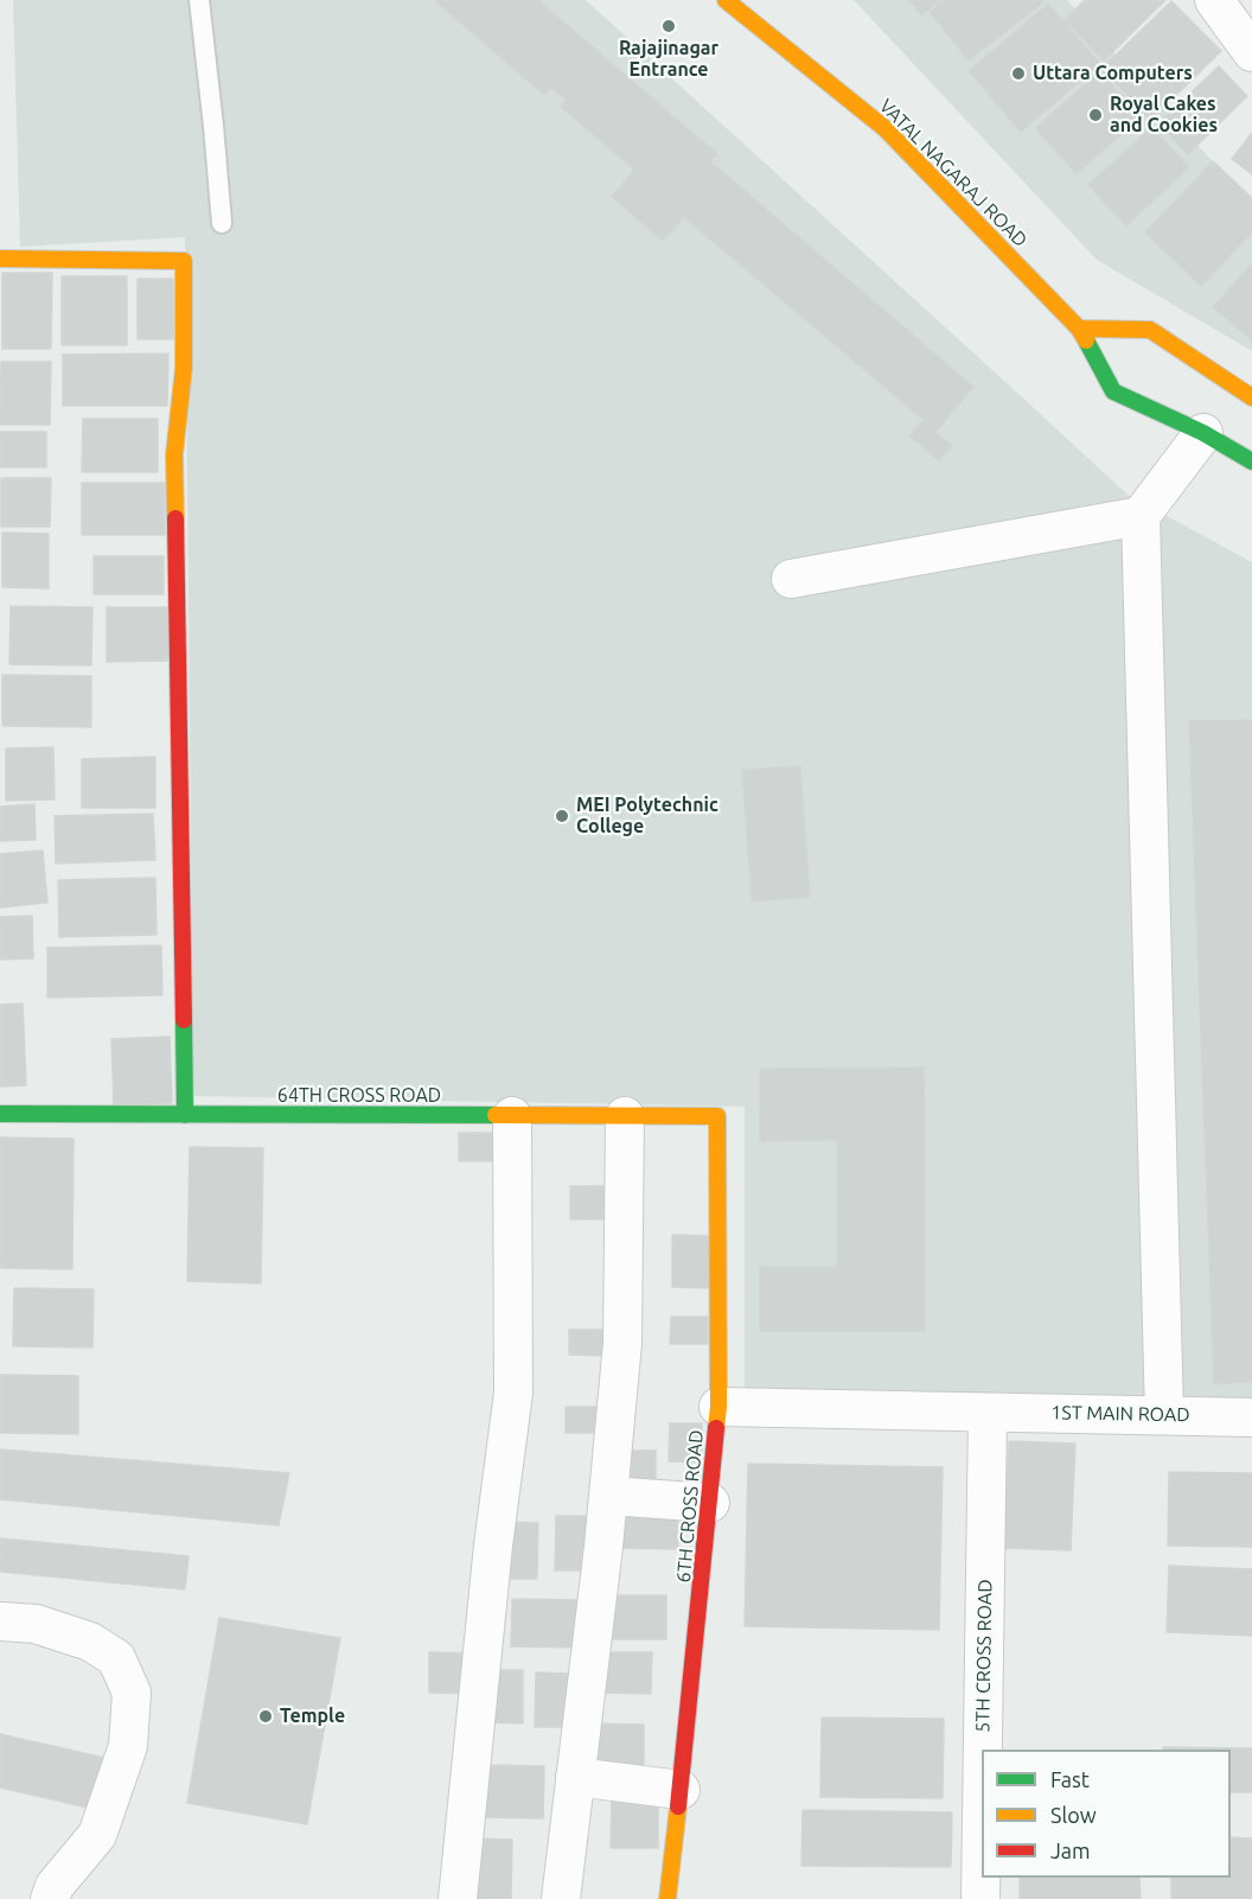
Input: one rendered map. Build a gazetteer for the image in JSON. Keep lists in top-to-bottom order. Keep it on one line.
{"streets":{"street":["VATAL NAGARAJ ROAD","64TH CROSS ROAD","1ST MAIN ROAD","6TH CROSS ROAD","5TH CROSS ROAD"]},"crossings":[["64TH CROSS ROAD","6TH CROSS ROAD"],["1ST MAIN ROAD","6TH CROSS ROAD"],["1ST MAIN ROAD","5TH CROSS ROAD"]],"places":["Rajajinagar Entrance","Uttara Computers","Royal Cakes and Cookies","MEI Polytechnic College","Temple"],"legend":["Fast","Slow","Jam"]}
